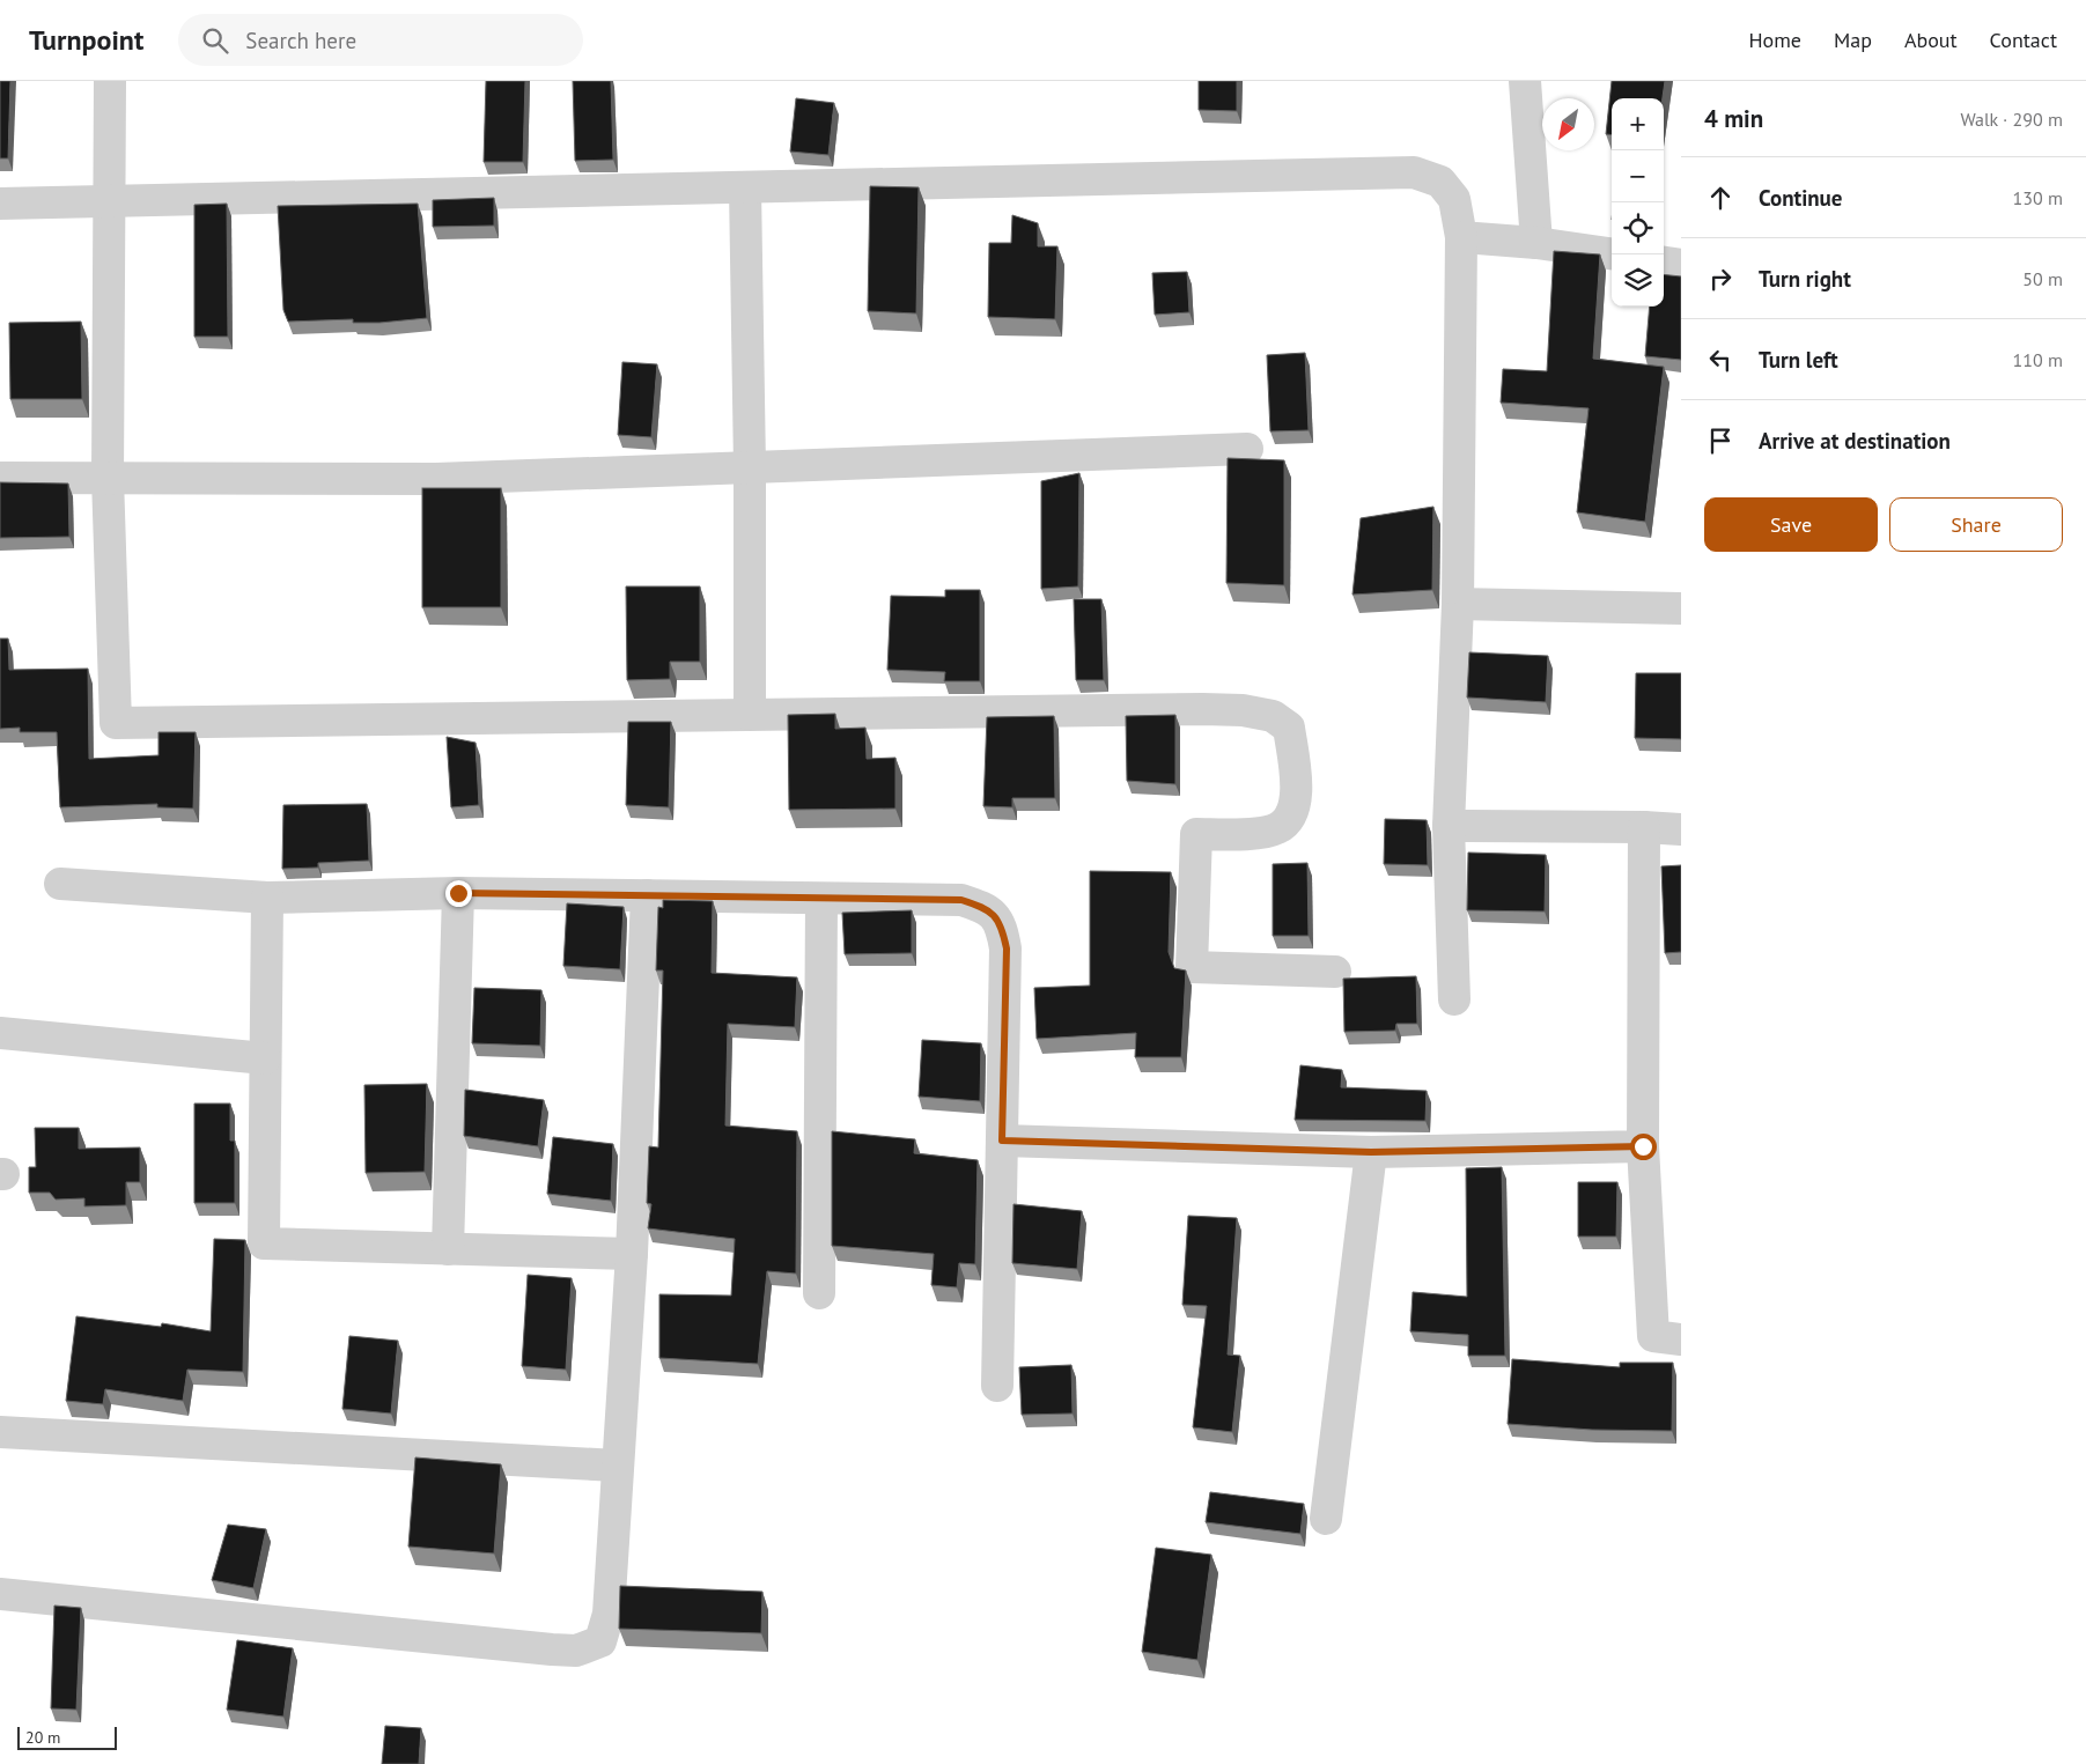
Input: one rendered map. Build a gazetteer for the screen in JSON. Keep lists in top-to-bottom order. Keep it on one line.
{"scale_bar":"20 m","north":"bottom left","page":{"header":"Turnpoint","search":"Search here","nav":["Home","Map","About","Contact"],"heading":["4 min","Walk · 290 m"],"map_buttons":["+","−"],"list":[["Continue","130 m"],["Turn right","50 m"],["Turn left","110 m"],"Arrive at destination"],"buttons":["Save","Share"],"scale":"20 m"}}
